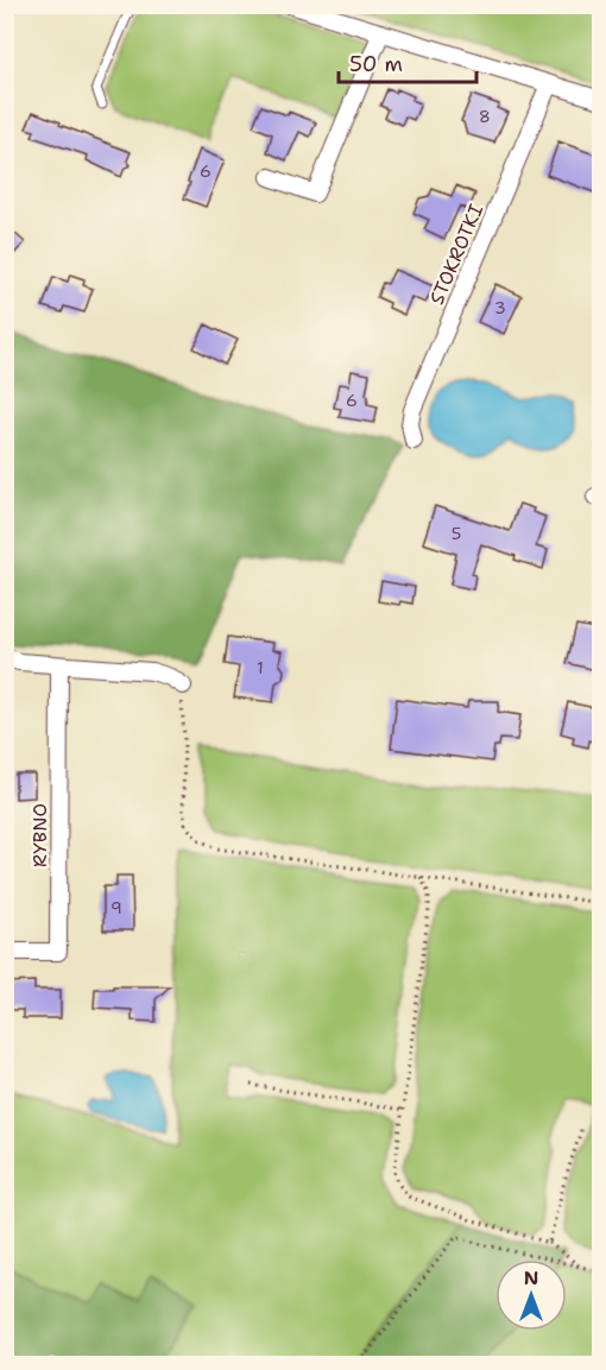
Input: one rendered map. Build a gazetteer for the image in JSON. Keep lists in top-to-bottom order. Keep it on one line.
{"streets":{"street":["STOKROTKI","RYBNO"]},"house_numbers":["8","6","3","6","5","1","9"],"scale_bar":"50 m","north":"top"}
